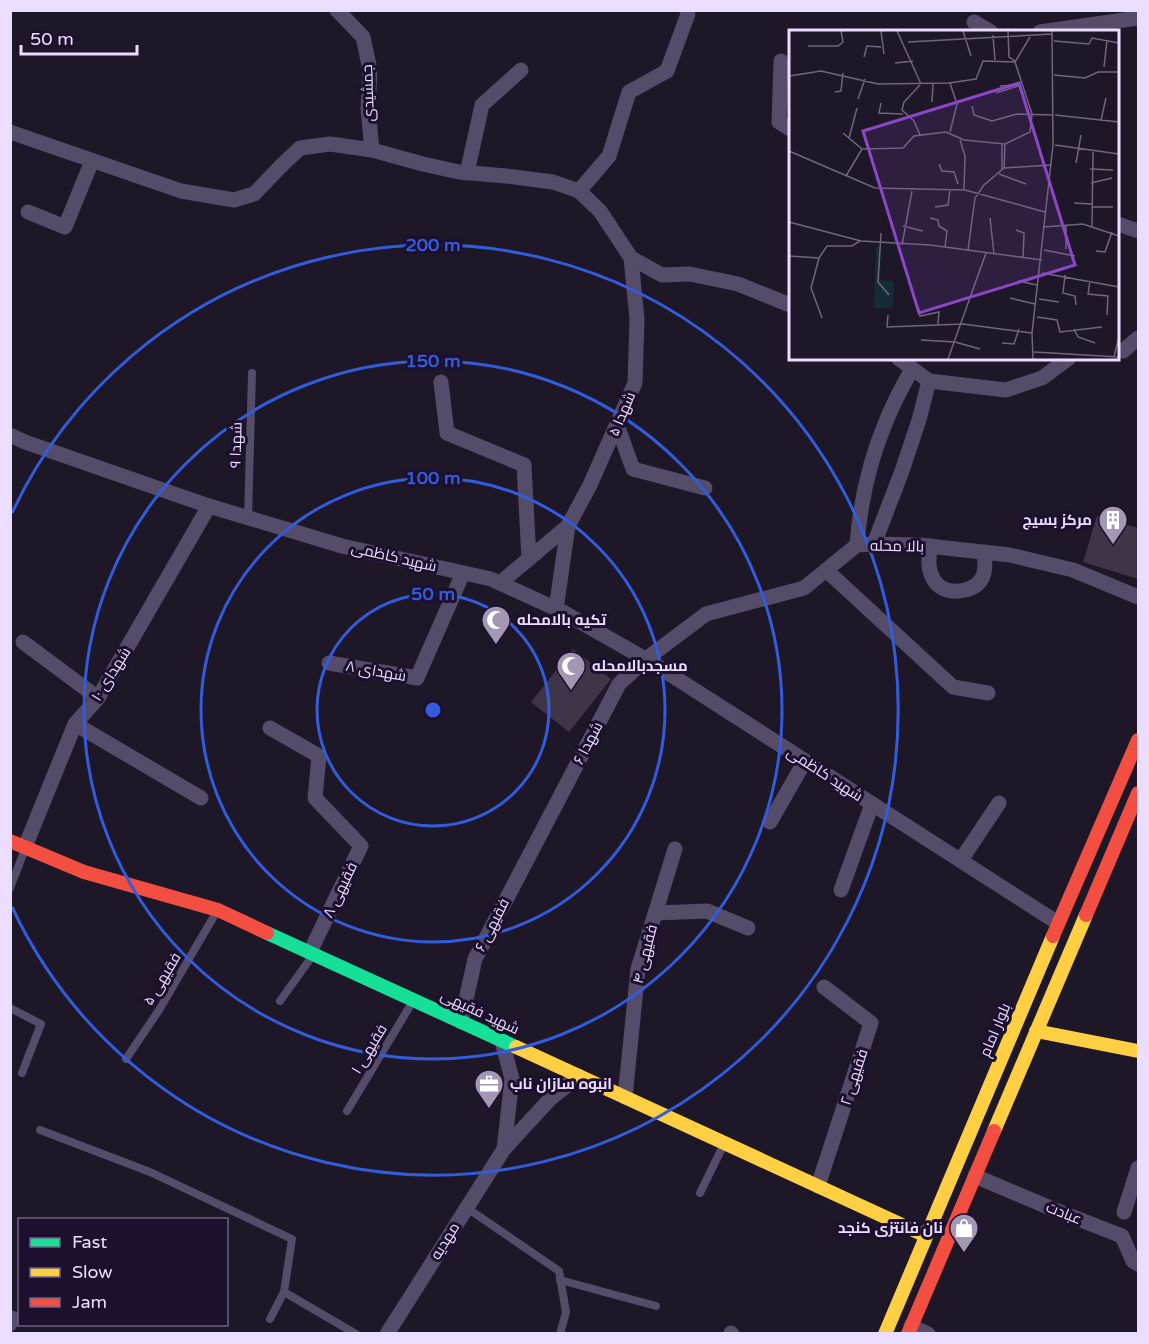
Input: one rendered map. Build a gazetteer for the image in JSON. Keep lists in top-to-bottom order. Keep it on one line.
{"streets":{"main road":["شهید فقیهی","بلوار امام"],"street":["جمشیدی","شهدا ۵","بالا محله","شهید کاظمی","شهدای ۸","شهدای ۱۰","شهدا ۶","فقیهی ۸","فقیهی ۶","فقیهی ۴","فقیهی ۲","عبادت","مهدیه"],"lane":["شهدا ۹","فقیهی ۵","فقیهی ۱"]},"crossings":[["شهدا ۵","شهید کاظمی"],["شهدا ۹","شهید کاظمی"],["بالا محله","شهید کاظمی"],["بالا محله","شهدا ۶"],["شهید کاظمی","شهدای ۸"],["شهید کاظمی","شهدای ۱۰"],["شهید کاظمی","شهدا ۶"],["شهید کاظمی","بلوار امام"],["شهدای ۱۰","شهید فقیهی"],["شهدا ۶","فقیهی ۶"],["فقیهی ۸","شهید فقیهی"],["فقیهی ۶","شهید فقیهی"],["فقیهی ۴","شهید فقیهی"],["فقیهی ۵","شهید فقیهی"],["شهید فقیهی","بلوار امام"],["شهید فقیهی","فقیهی ۱"],["شهید فقیهی","فقیهی ۲"],["شهید فقیهی","مهدیه"]],"places":{"building":["مرکز بسیج"],"mosque":["تکیه بالامحله","مسجدبالامحله"],"office":["انبوه سازان ناب"],"shop":["نان فانتزی کنجد"]},"legend":["Fast","Slow","Jam"],"scale_bar":"50 m","rings":["200 m","150 m","100 m","50 m"]}
